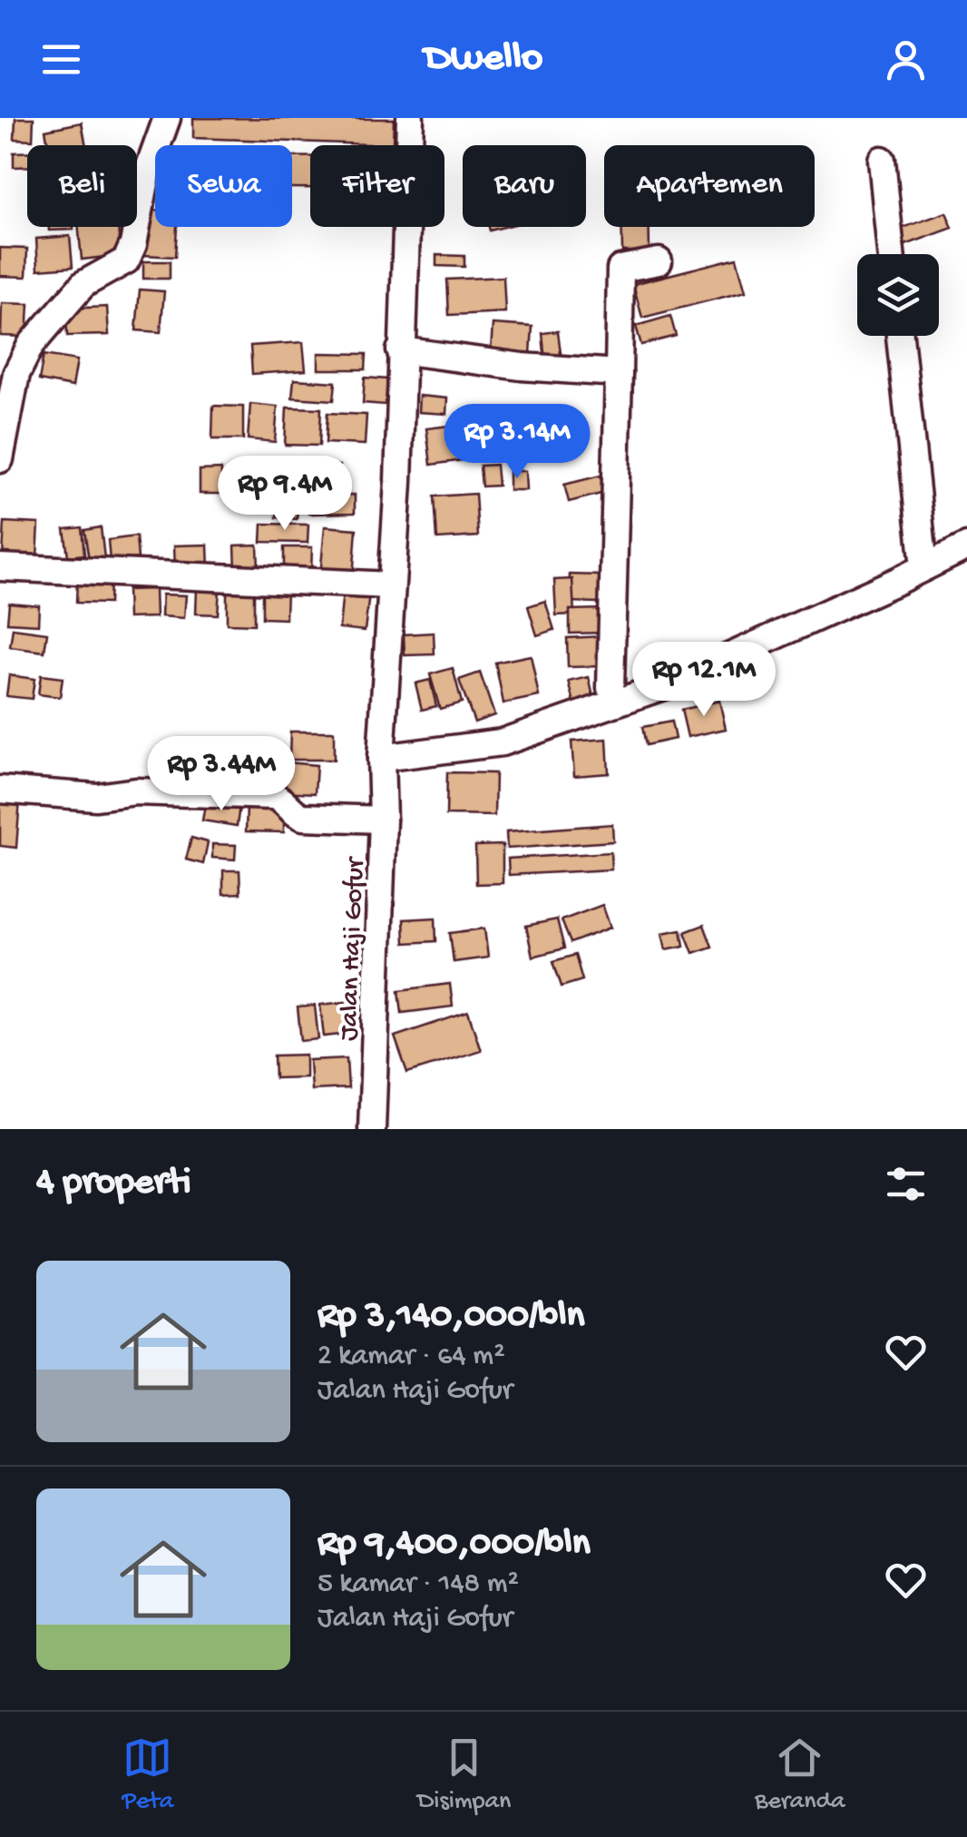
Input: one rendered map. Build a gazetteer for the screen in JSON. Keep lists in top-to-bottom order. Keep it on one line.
{"streets":{"street":["Jalan Haji Gofur"]},"page":{"header":"Dwello","chip":["Beli","Sewa","Filter","Baru","Apartemen"],"price":["Rp 3.14M","Rp 9.4M","Rp 12.1M","Rp 3.44M"],"heading":"4 properti","list":[{"name":"Rp 3,140,000/bln","note":"2 kamar · 64 m² · Jalan Haji Gofur"},{"name":"Rp 9,400,000/bln","note":"5 kamar · 148 m² · Jalan Haji Gofur"}],"tabs":["Peta","Disimpan","Beranda"]}}
